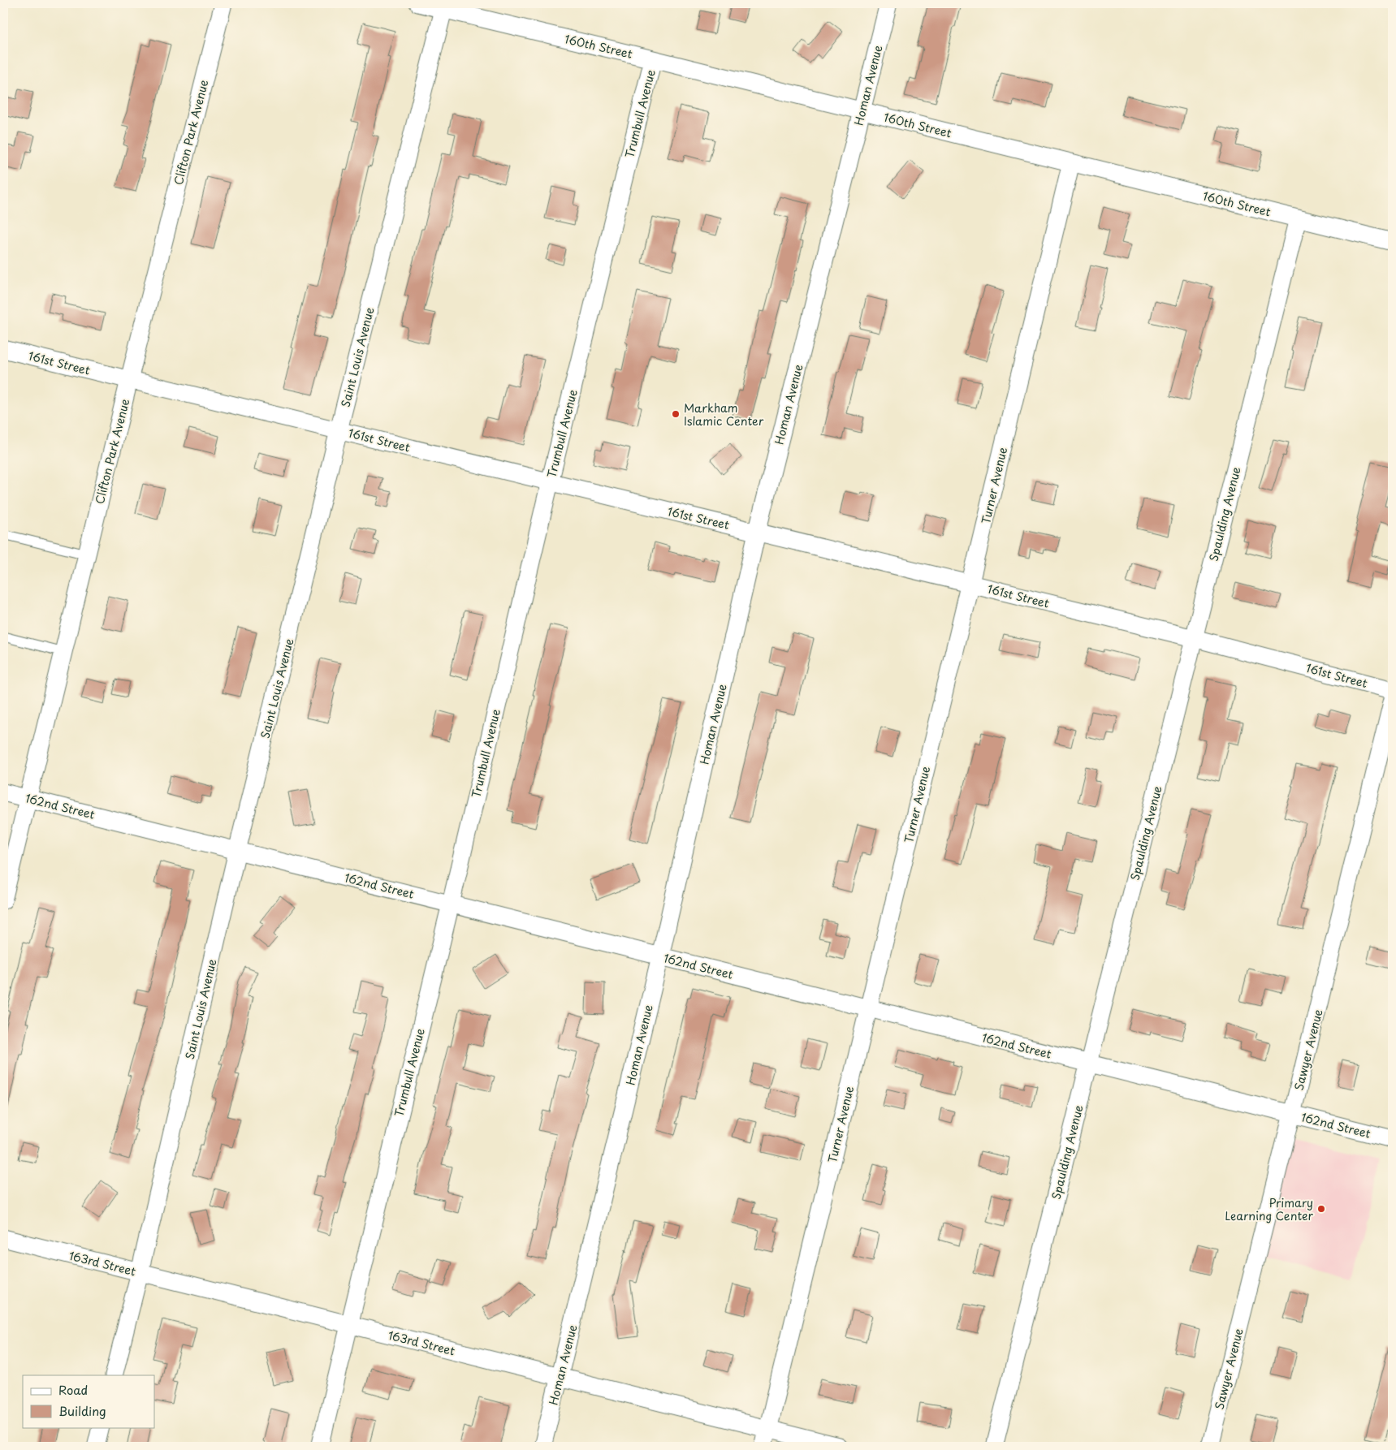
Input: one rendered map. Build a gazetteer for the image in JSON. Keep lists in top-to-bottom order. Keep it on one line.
{"streets":{"street":["160th Street","Homan Avenue","Trumbull Avenue","Clifton Park Avenue","Saint Louis Avenue","161st Street","Turner Avenue","Spaulding Avenue","162nd Street","Sawyer Avenue","163rd Street"]},"crossings":[["160th Street","Homan Avenue"],["160th Street","Trumbull Avenue"],["160th Street","Saint Louis Avenue"],["160th Street","Turner Avenue"],["160th Street","Spaulding Avenue"],["Homan Avenue","161st Street"],["Homan Avenue","162nd Street"],["Homan Avenue","163rd Street"],["Trumbull Avenue","161st Street"],["Trumbull Avenue","162nd Street"],["Trumbull Avenue","163rd Street"],["Clifton Park Avenue","161st Street"],["Clifton Park Avenue","162nd Street"],["Saint Louis Avenue","161st Street"],["Saint Louis Avenue","162nd Street"],["Saint Louis Avenue","163rd Street"],["161st Street","Turner Avenue"],["161st Street","Spaulding Avenue"],["Turner Avenue","162nd Street"],["Turner Avenue","163rd Street"],["Spaulding Avenue","162nd Street"],["162nd Street","Sawyer Avenue"]],"places":["Markham Islamic Center","Primary Learning Center"],"legend":["Road","Building"]}
